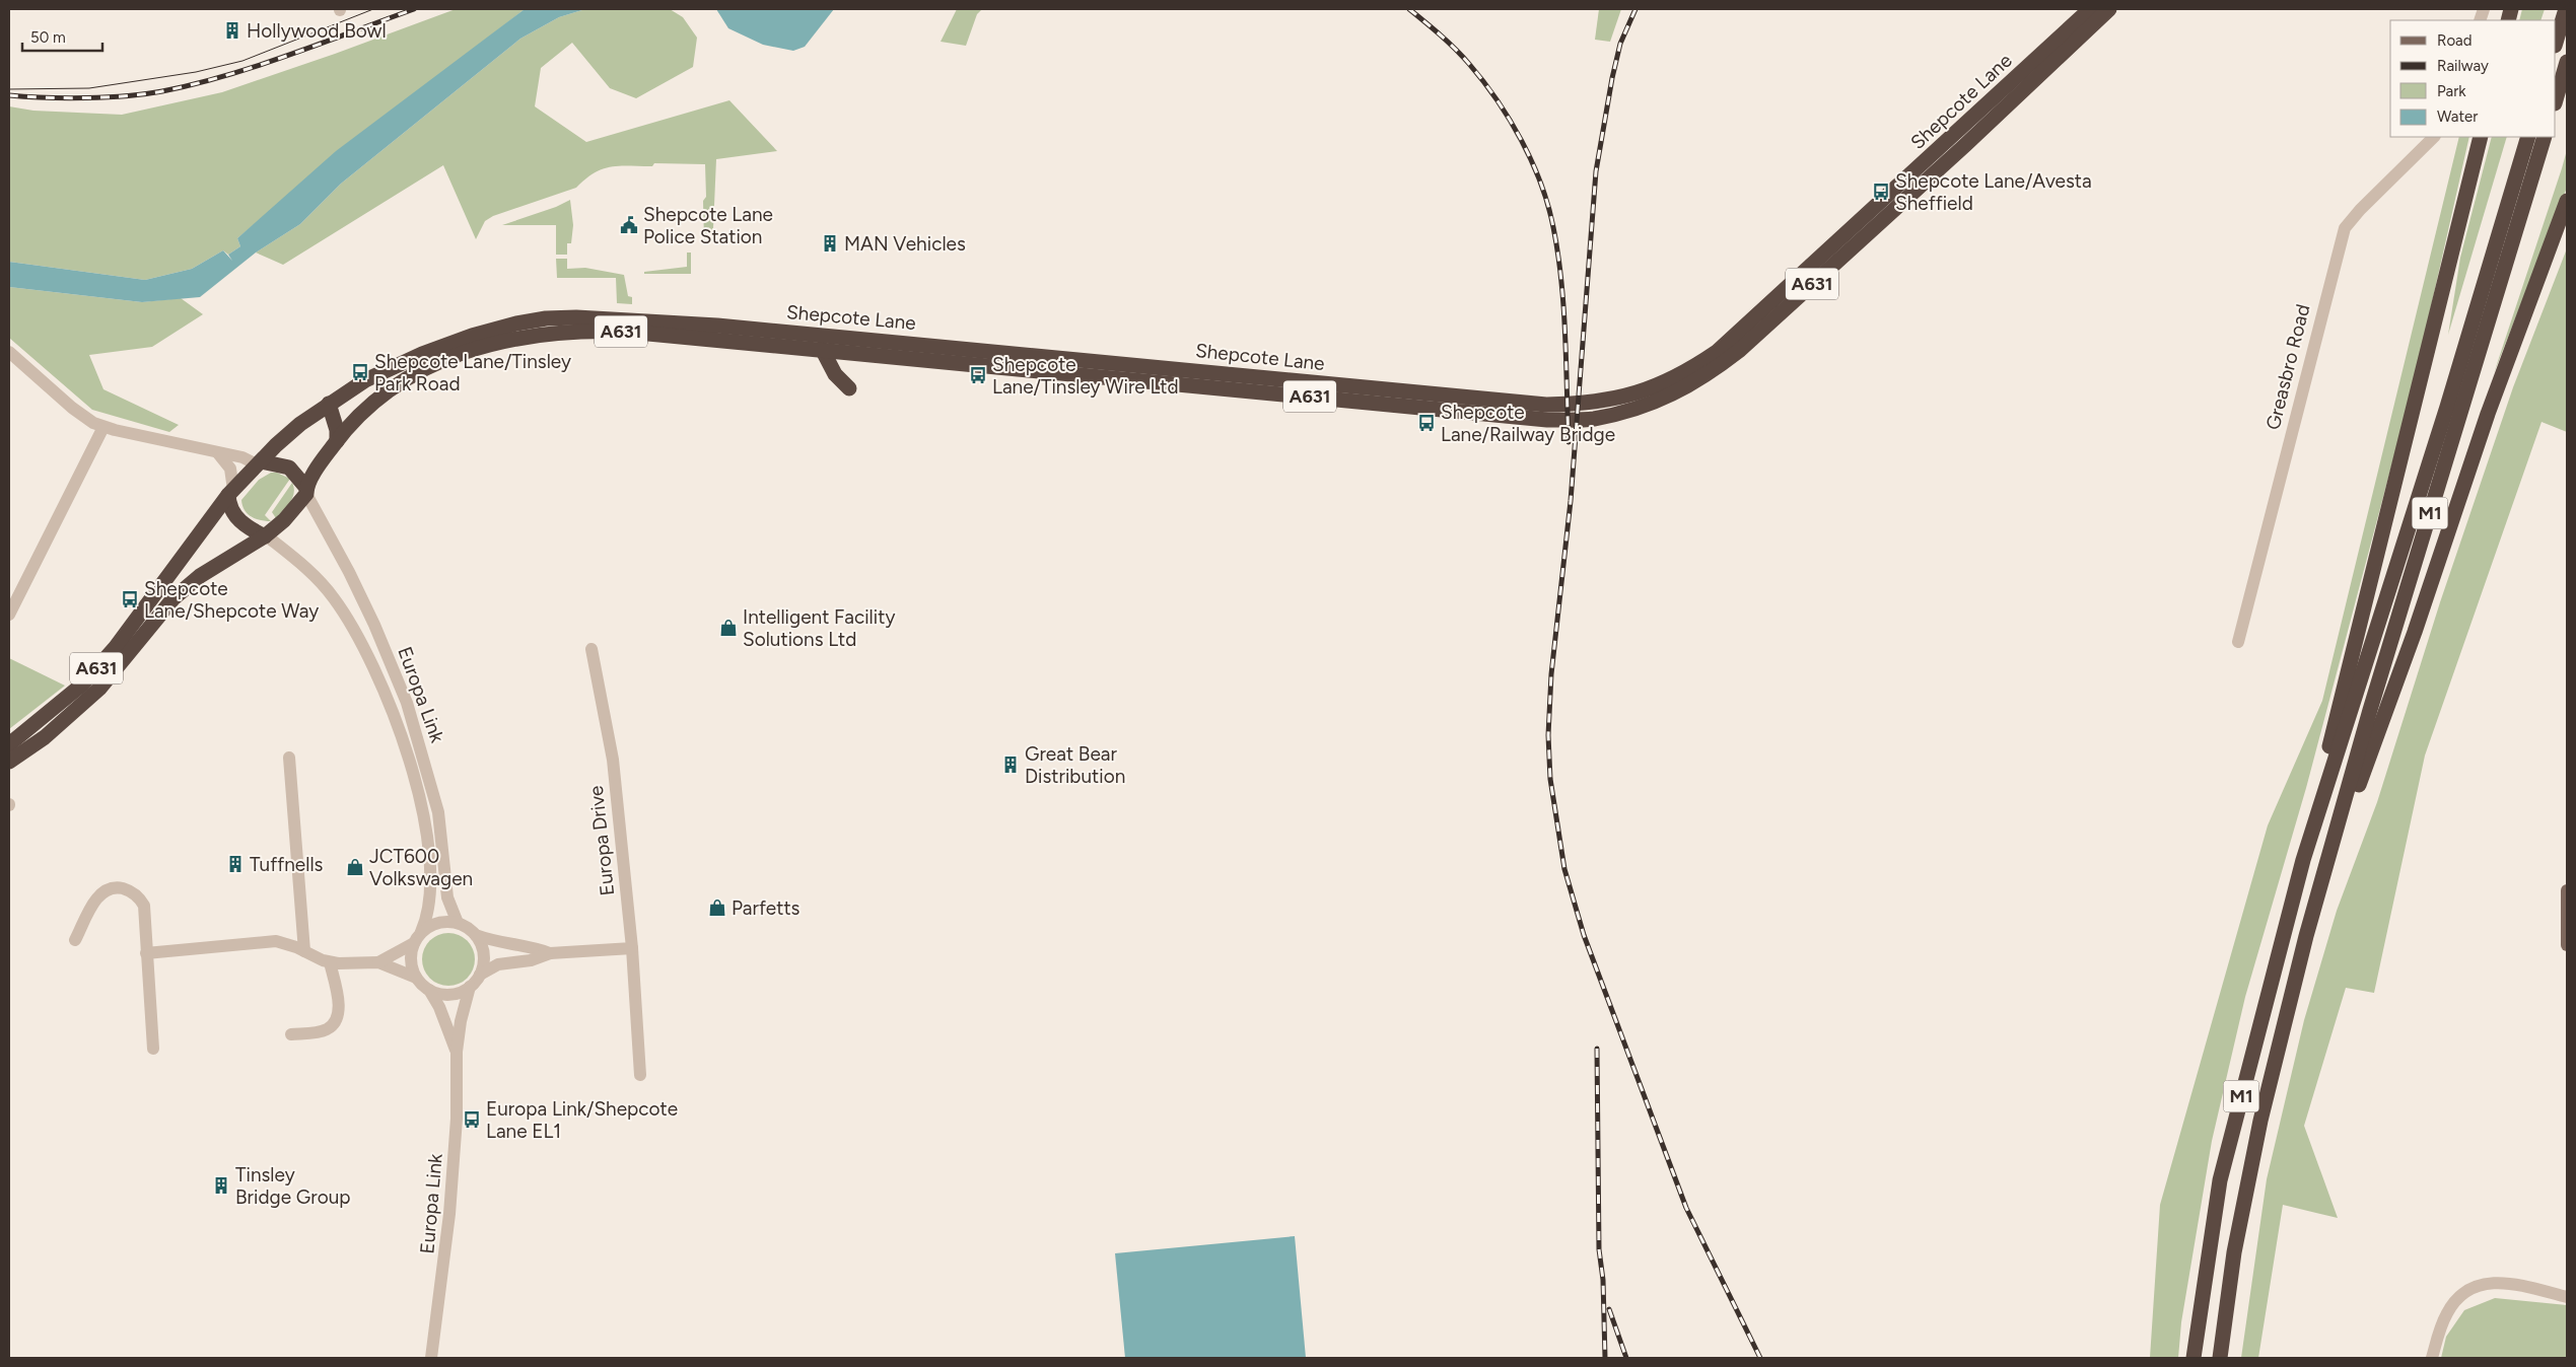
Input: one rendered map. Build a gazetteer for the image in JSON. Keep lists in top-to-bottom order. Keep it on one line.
{"streets":{"highway":["Shepcote Lane","A631","M1"],"street":["Greasbro Road","Europa Link","Europa Drive"]},"crossings":[["Shepcote Lane","Europa Link"]],"places":{"building":["Hollywood Bowl","MAN Vehicles","Great Bear Distribution","Tuffnells","Tinsley Bridge Group"],"bus stop":["Shepcote Lane/Avesta Sheffield","Shepcote Lane/Tinsley Park Road","Shepcote Lane/Tinsley Wire Ltd","Shepcote Lane/Railway Bridge","Shepcote Lane/Shepcote Way","Europa Link/Shepcote Lane EL1"],"public building":["Shepcote Lane Police Station"],"shop":["Intelligent Facility Solutions Ltd","JCT600 Volkswagen","Parfetts"]},"legend":["Road","Railway","Park","Water"],"scale_bar":"50 m"}
